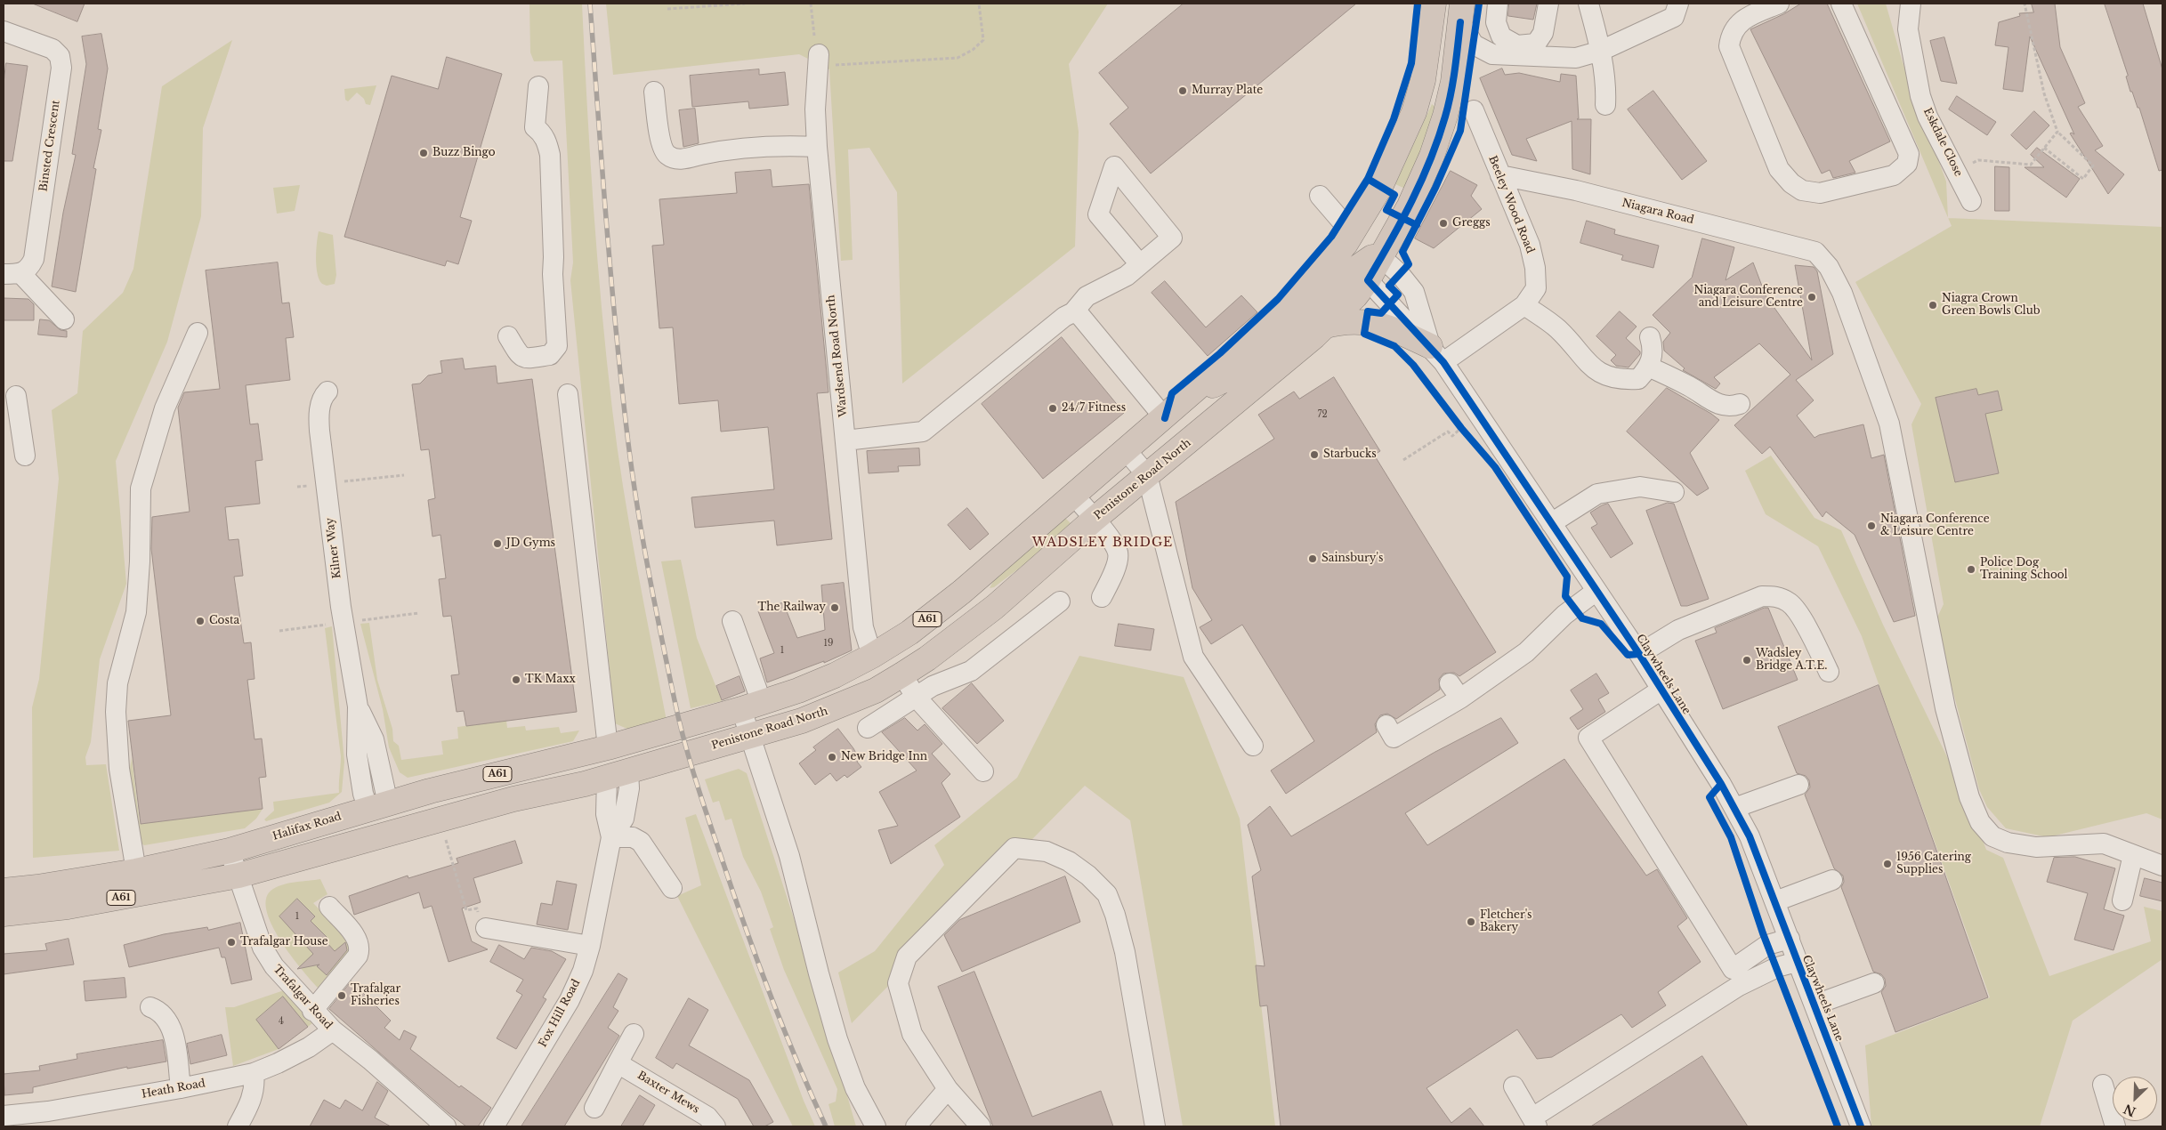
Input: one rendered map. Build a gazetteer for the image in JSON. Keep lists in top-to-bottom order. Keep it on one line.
{"streets":{"highway":["Penistone Road North","A61","Halifax Road"],"street":["Eskdale Close","Binsted Crescent","Beeley Wood Road","Niagara Road","Wardsend Road North","Kilner Way","Claywheels Lane","Trafalgar Road","Fox Hill Road","Heath Road","Baxter Mews"]},"crossings":[["Beeley Wood Road","Niagara Road"],["Beeley Wood Road","Claywheels Lane"],["Wardsend Road North","A61"],["Penistone Road North","A61"],["Penistone Road North","Claywheels Lane"],["Penistone Road North","Fox Hill Road"],["Kilner Way","Halifax Road"],["A61","Halifax Road"],["A61","Trafalgar Road"],["A61","Fox Hill Road"],["Halifax Road","Trafalgar Road"],["Trafalgar Road","Heath Road"]],"districts":["WADSLEY BRIDGE"],"places":["Murray Plate","Buzz Bingo","Greggs","Niagara Conference and Leisure Centre","Niagra Crown Green Bowls Club","24/7 Fitness","Starbucks","Niagara Conference & Leisure Centre","JD Gyms","Sainsbury's","Police Dog Training School","The Railway","Costa","Wadsley Bridge A.T.E.","TK Maxx","New Bridge Inn","1956 Catering Supplies","Fletcher's Bakery","Trafalgar House","Trafalgar Fisheries"],"house_numbers":["72","19","1","1","4"],"north":"bottom left"}
